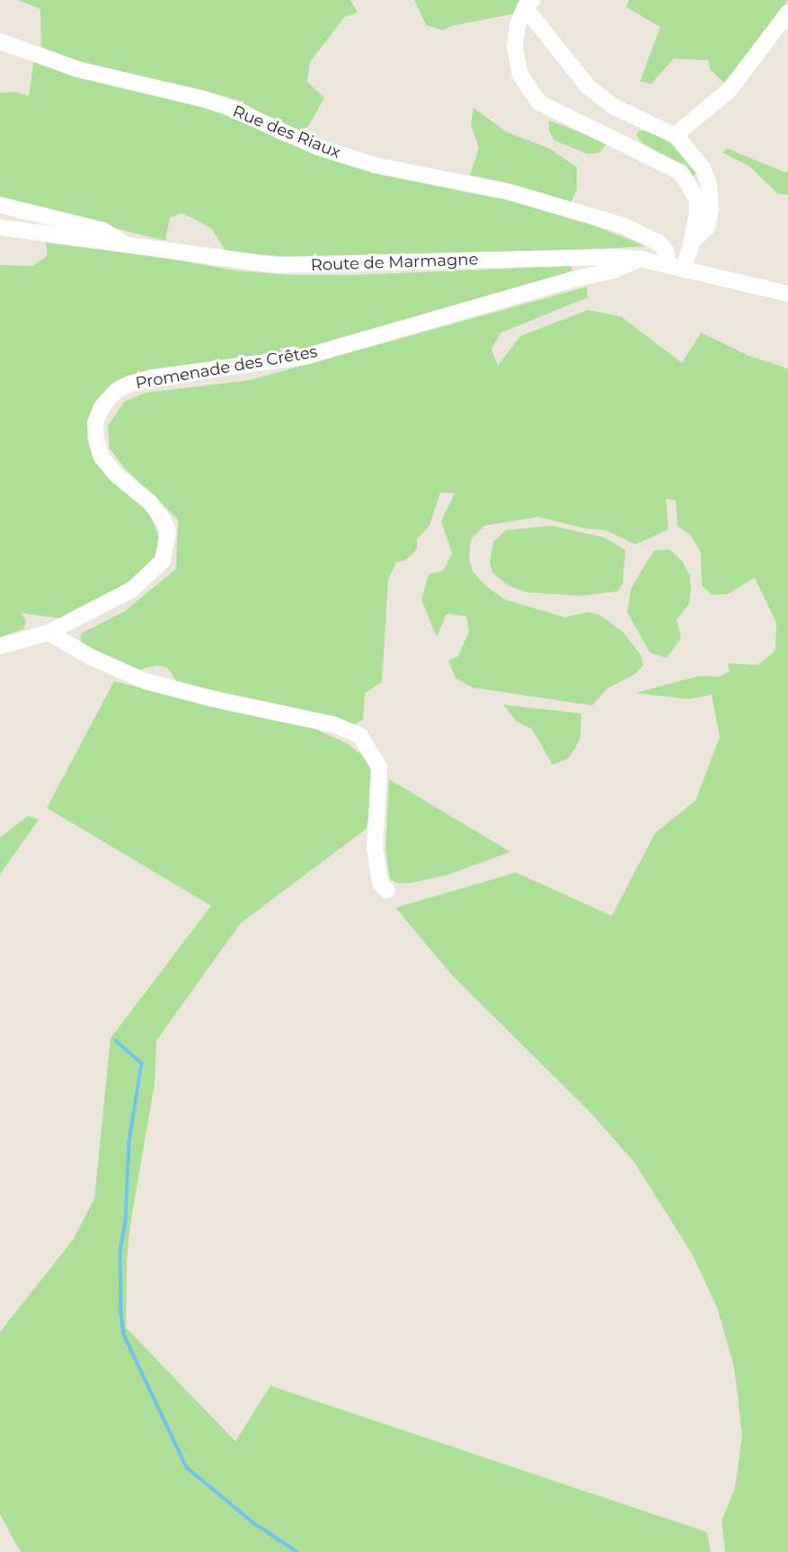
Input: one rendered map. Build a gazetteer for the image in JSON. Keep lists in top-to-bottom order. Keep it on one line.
{"streets":{"street":["Rue des Riaux","Route de Marmagne","Promenade des Crêtes"]},"crossings":[["Rue des Riaux","Route de Marmagne"],["Route de Marmagne","Promenade des Crêtes"]]}
